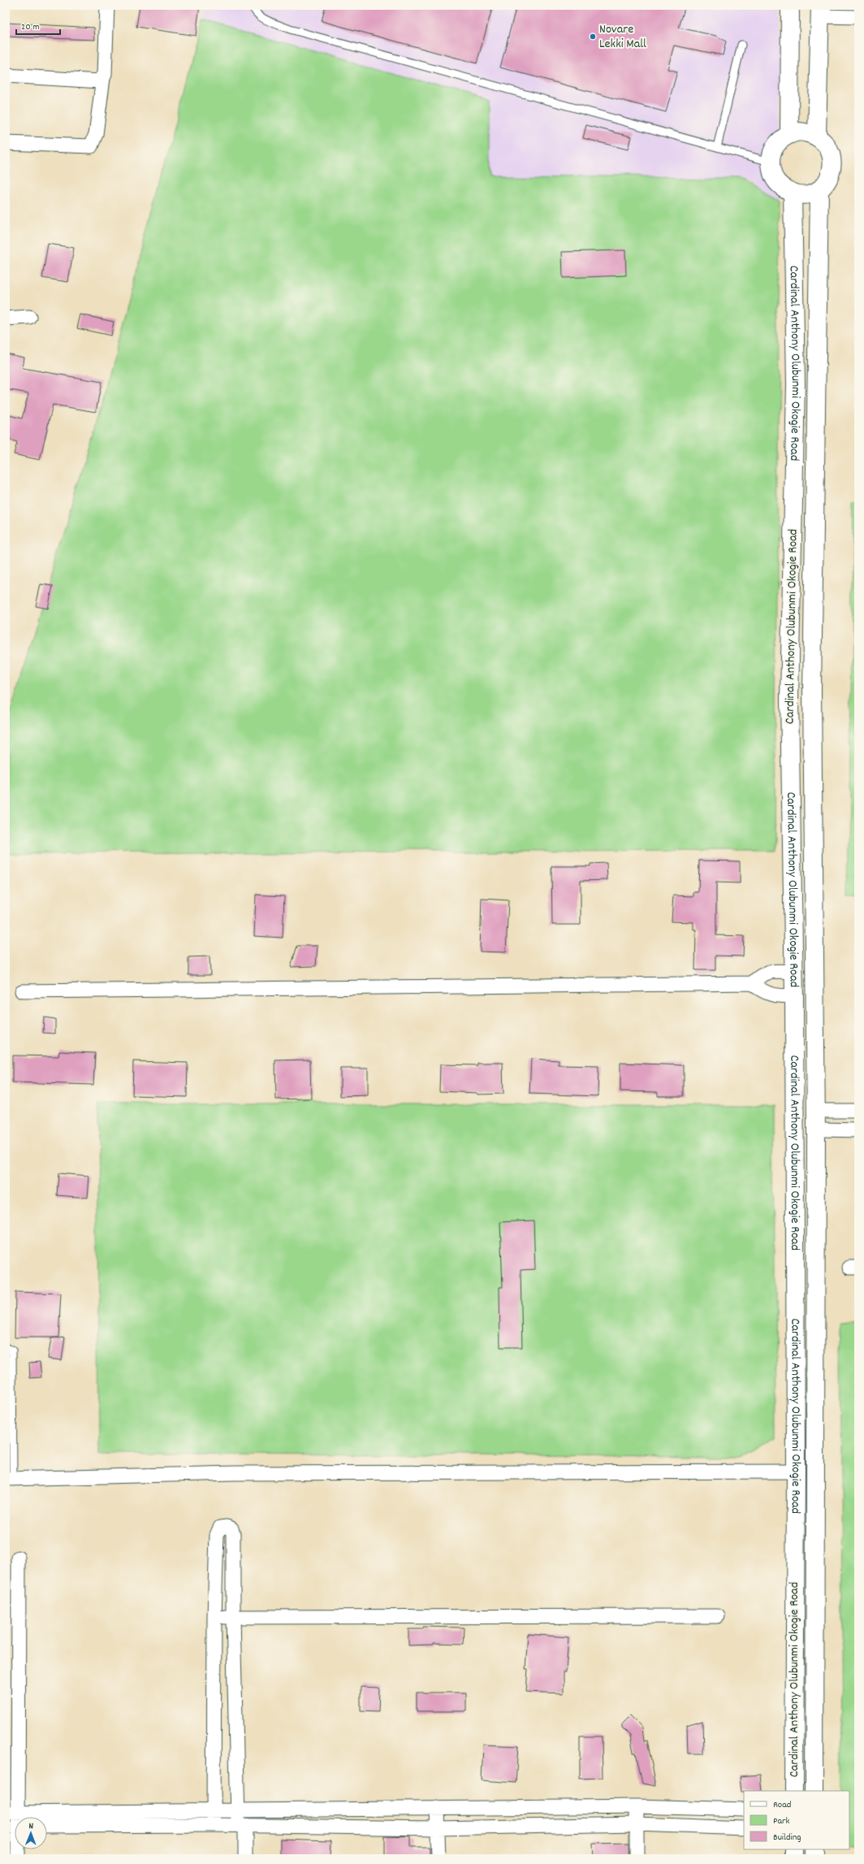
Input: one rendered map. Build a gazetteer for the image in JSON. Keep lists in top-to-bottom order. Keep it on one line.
{"streets":{"street":["Cardinal Anthony Olubunmi Okogie Road"]},"places":["Novare Lekki Mall"],"legend":["Road","Park","Building"],"scale_bar":"20 m","north":"top"}
